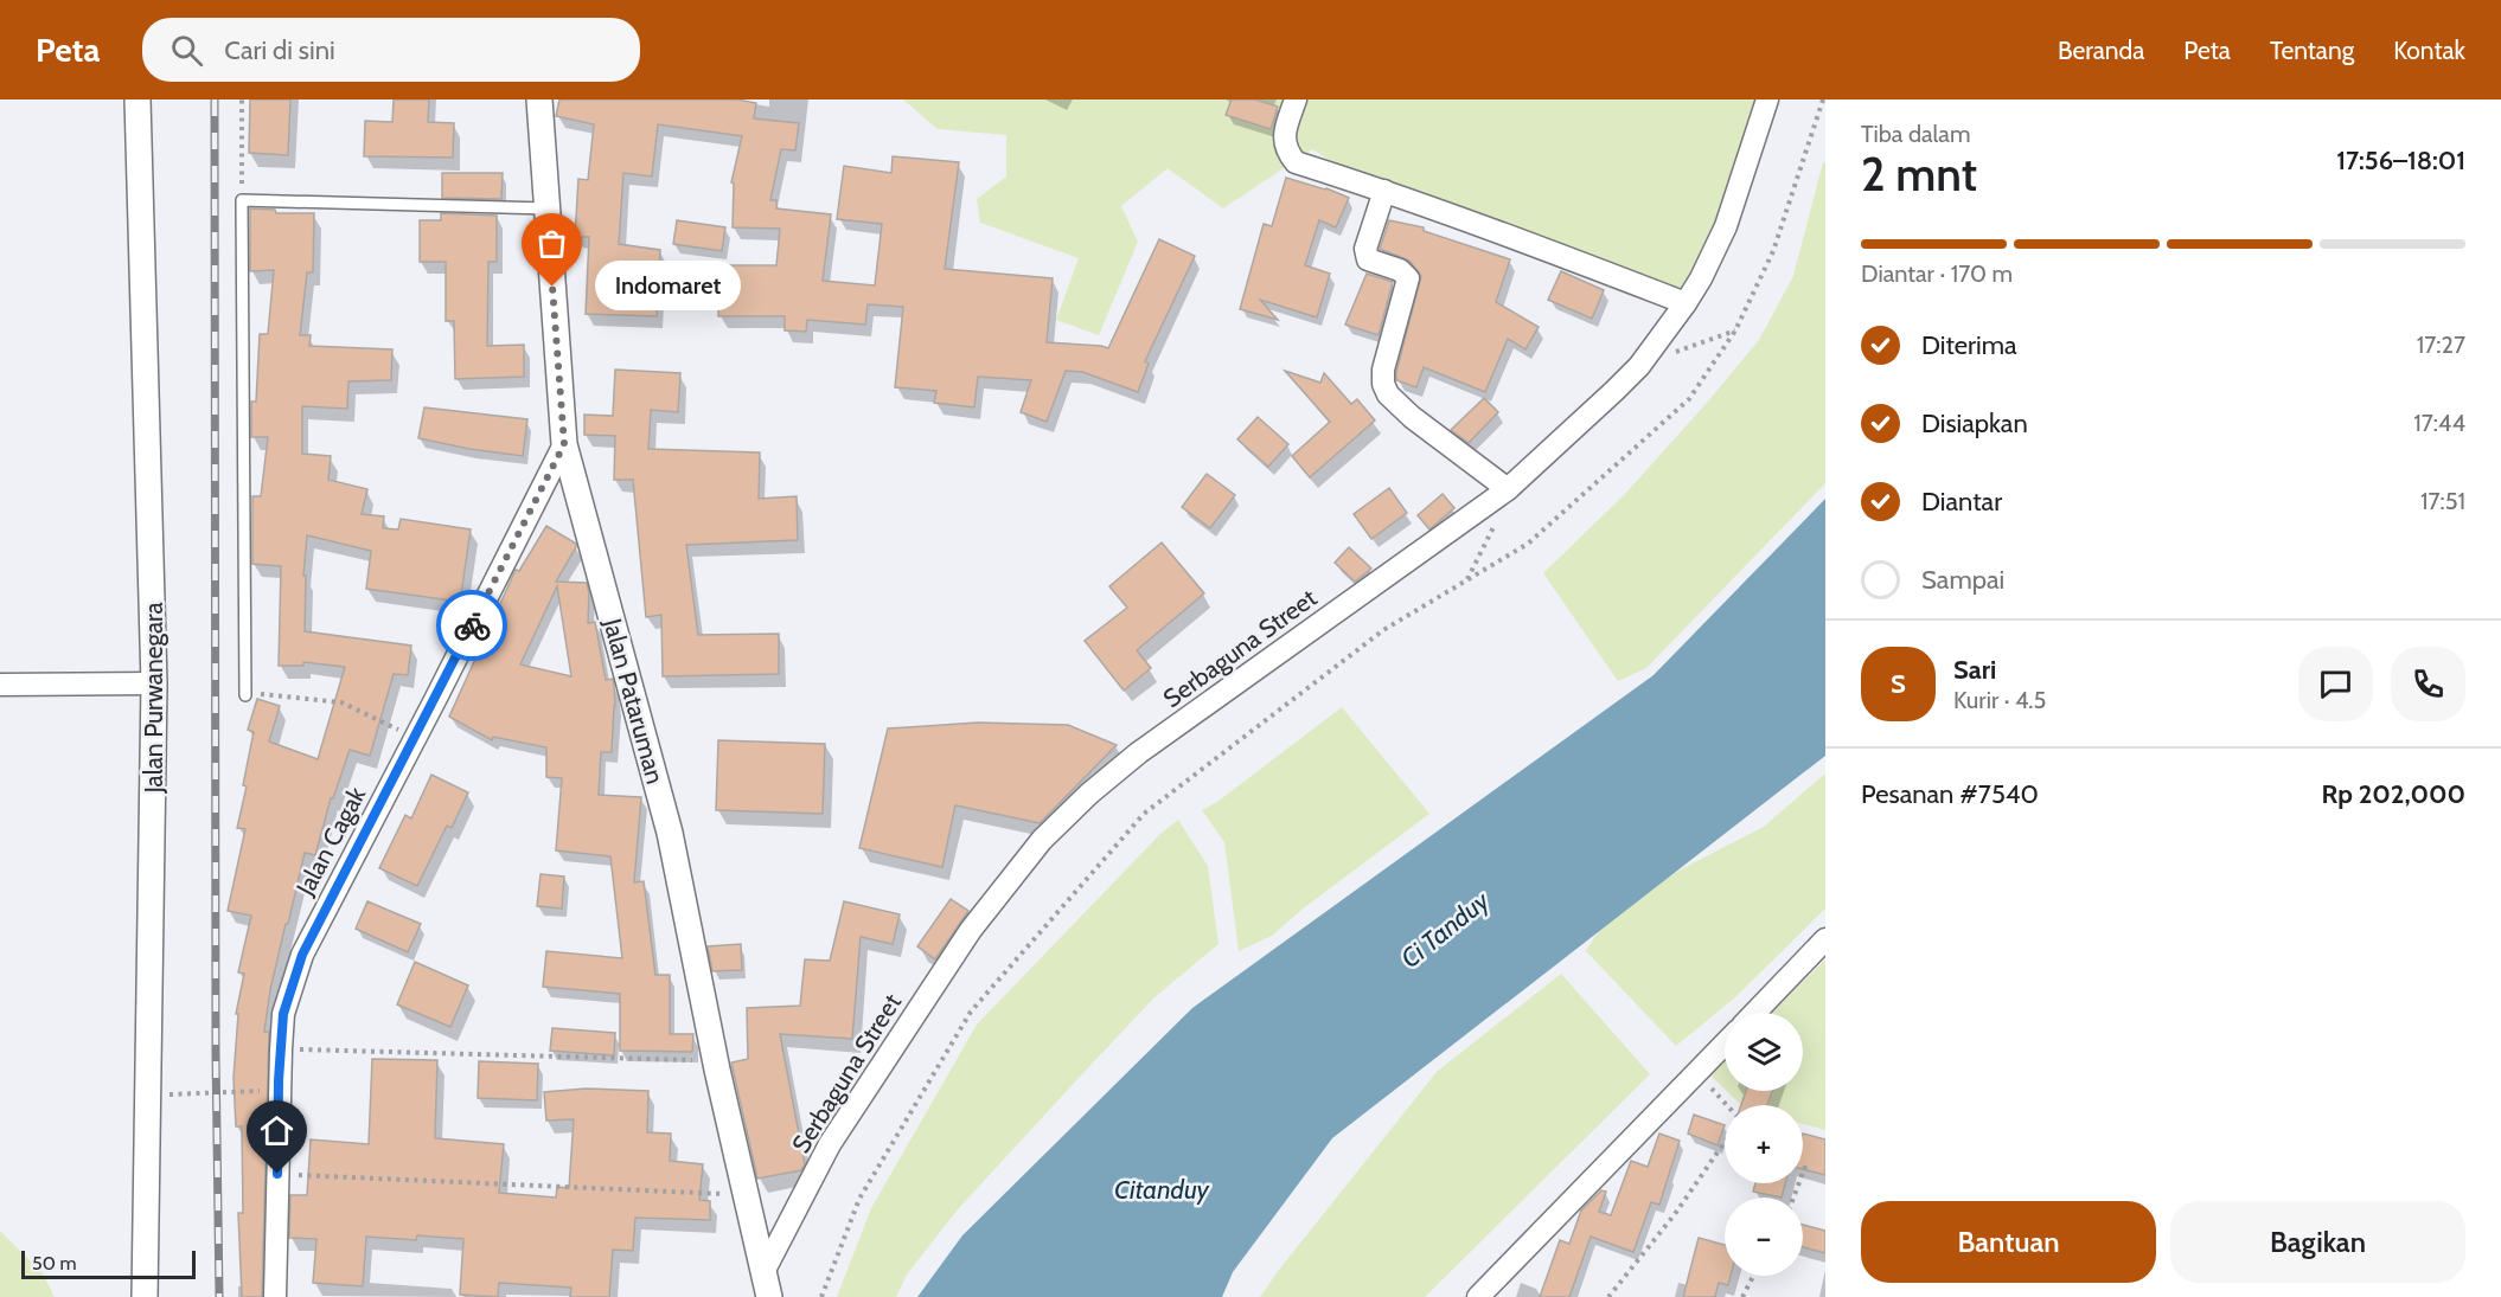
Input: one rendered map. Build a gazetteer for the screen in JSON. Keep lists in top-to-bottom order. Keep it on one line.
{"streets":{"street":["Serbaguna Street","Jalan Purwanegara","Jalan Pataruman","Jalan Cagak"]},"crossings":[["Serbaguna Street","Jalan Pataruman"],["Jalan Pataruman","Jalan Cagak"]],"water":["Ci Tanduy","Citanduy"],"places":["Indomaret"],"scale_bar":"50 m","page":{"header":"Peta","search":"Cari di sini","nav":["Beranda","Peta","Tentang","Kontak"],"heading":["2 mnt","Tiba dalam","17:56–18:01"],"panel":["Sari","Kurir · 4.5","Pesanan #7540","Rp 202,000"],"bar":"Diantar · 170 m","bubble":"Indomaret","list":[["Diterima","17:27"],["Disiapkan","17:44"],["Diantar","17:51"],"Sampai"],"round":"S","map_buttons":["+","−"],"buttons":["Bantuan","Bagikan"],"scale":"50 m"}}
